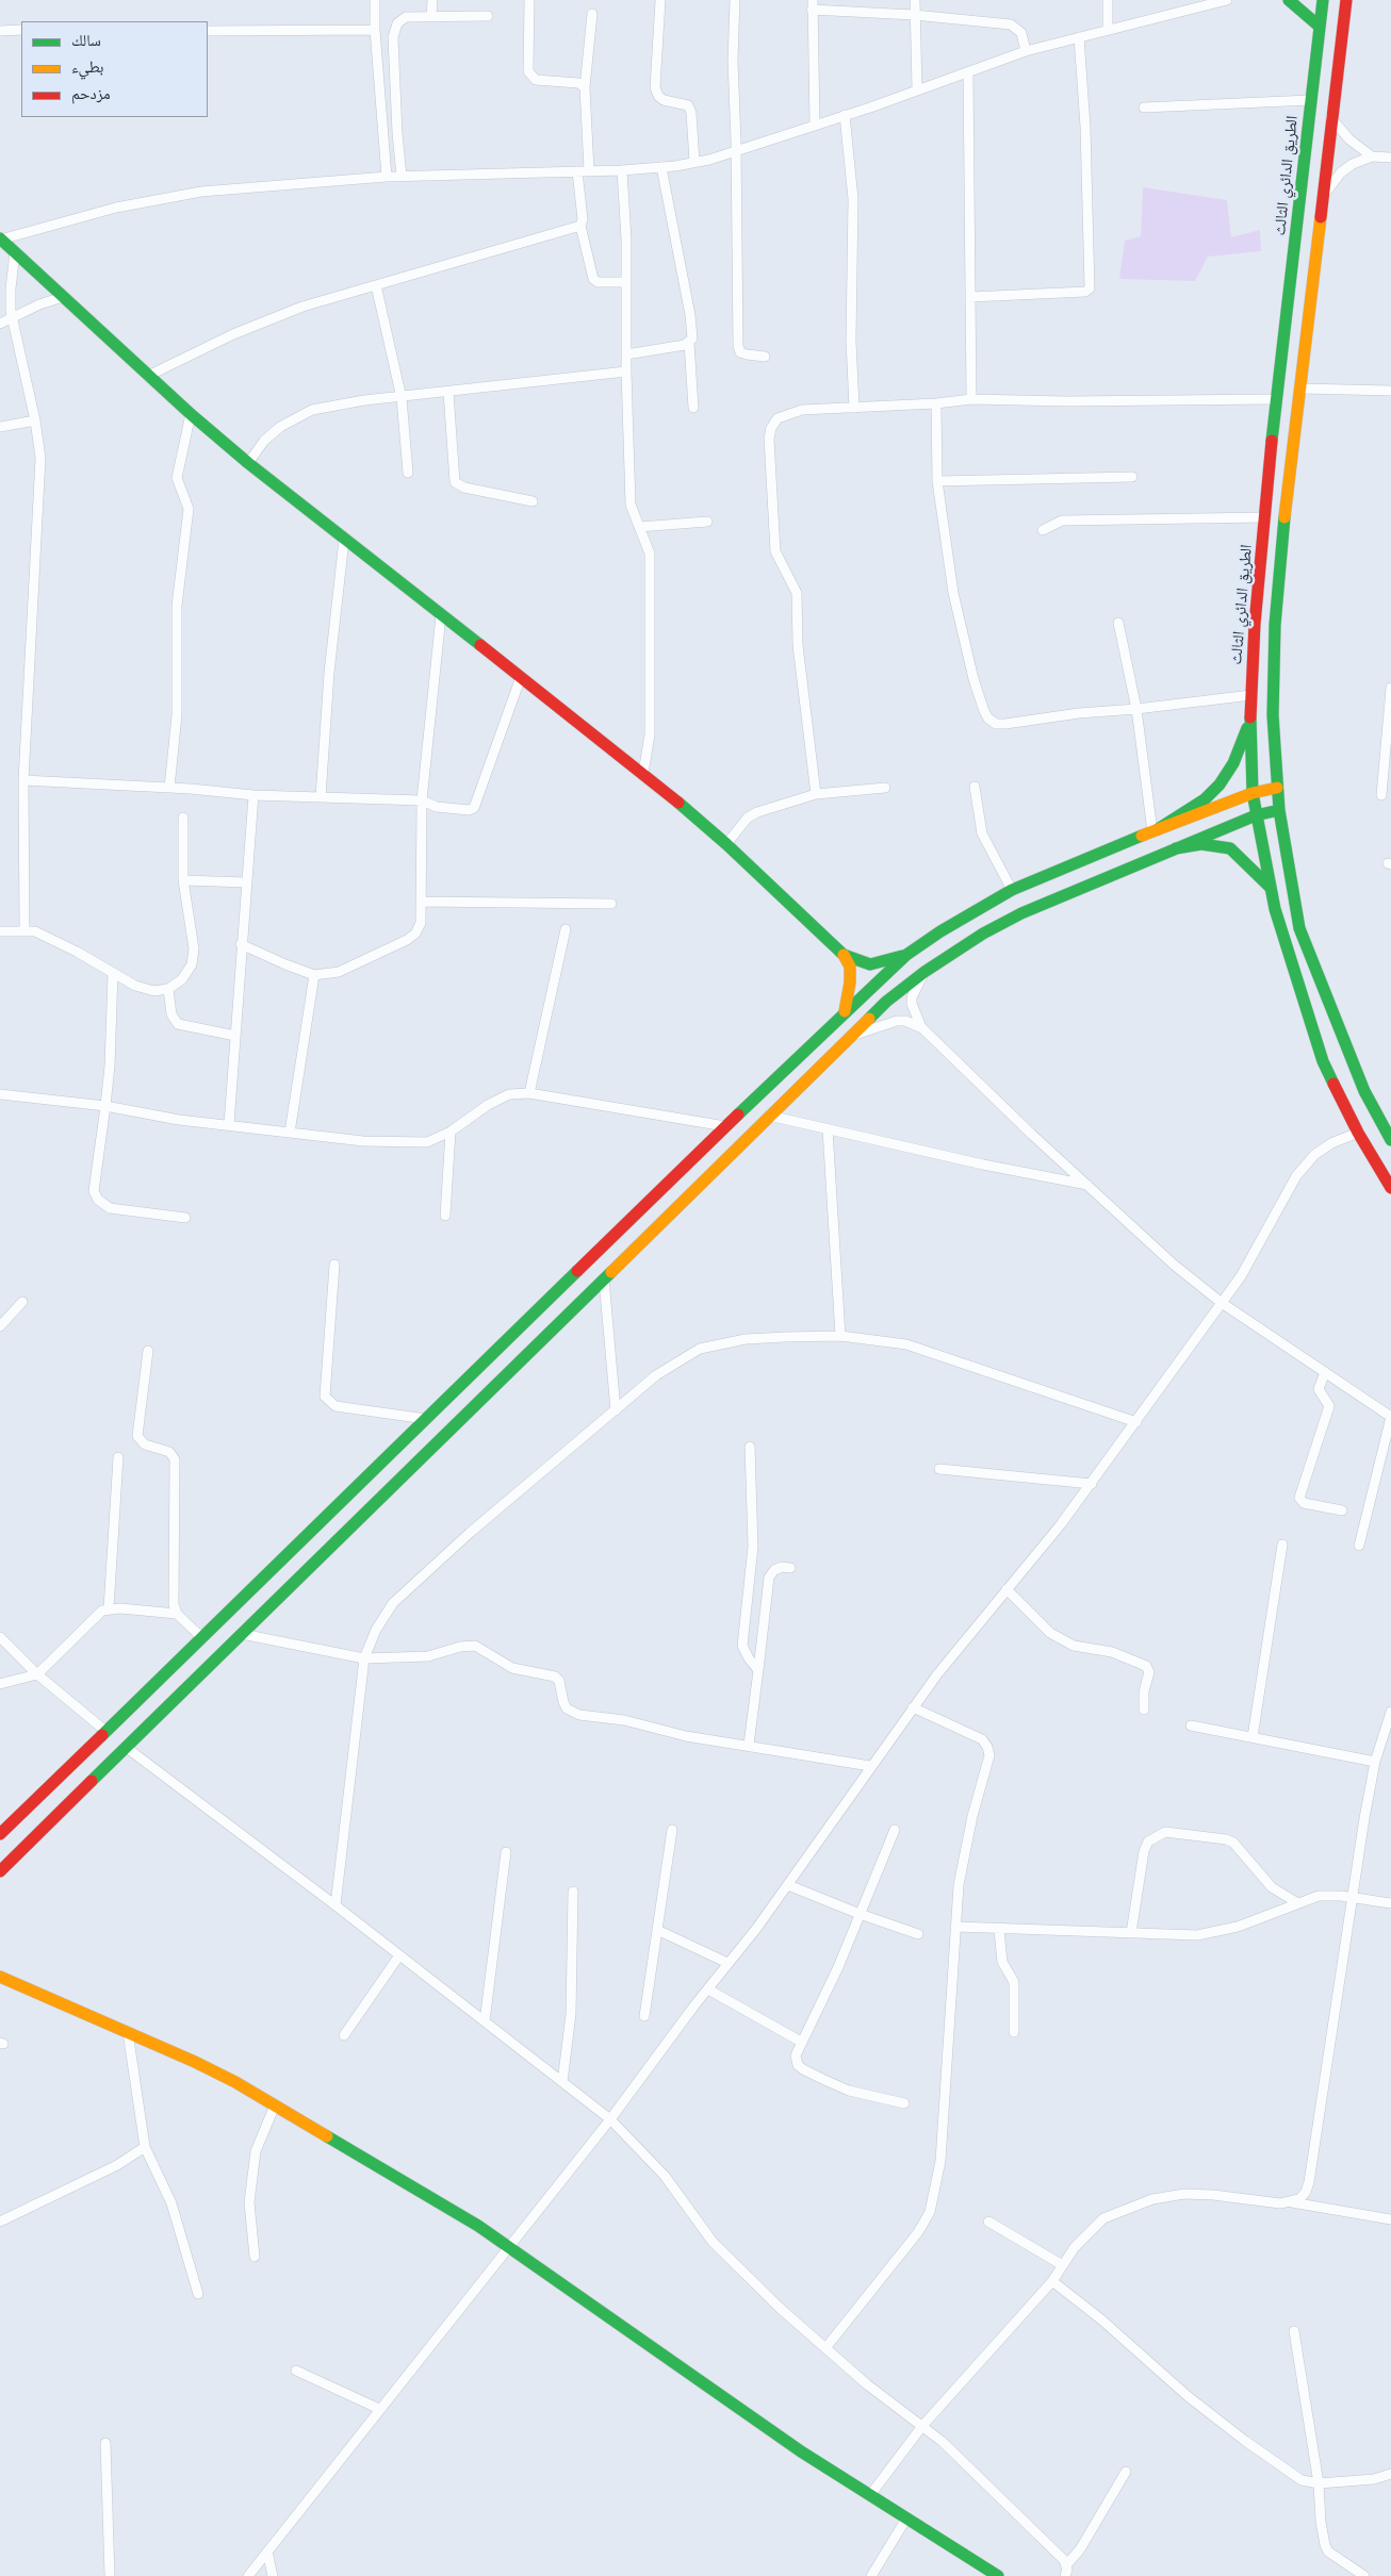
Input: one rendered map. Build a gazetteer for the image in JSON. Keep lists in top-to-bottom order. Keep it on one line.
{"streets":{"main road":["الطريق الدائري الثالث"]},"legend":["سالك","بطيء","مزدحم"]}
